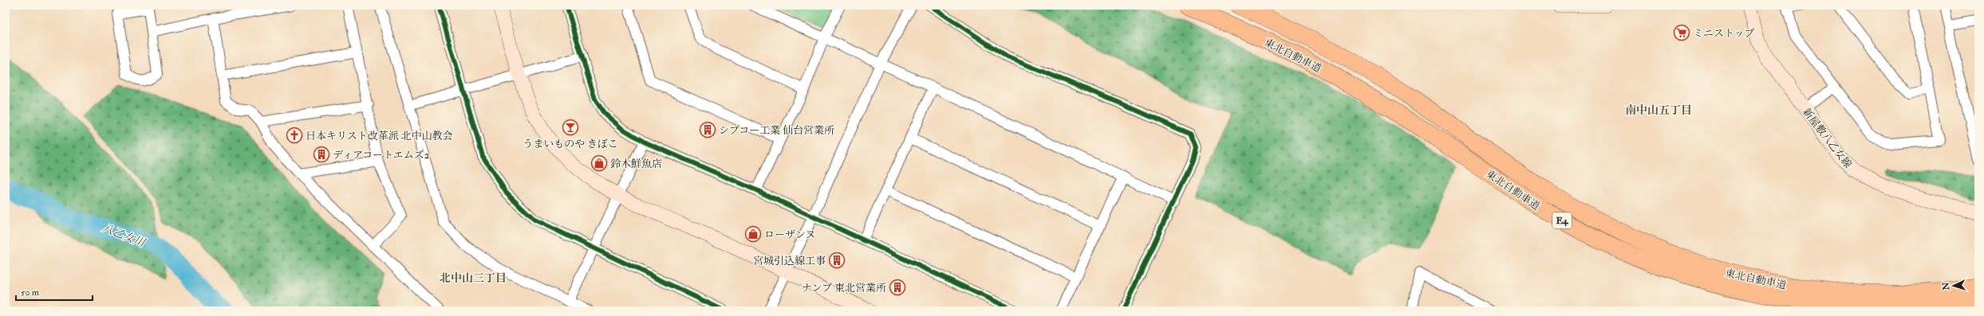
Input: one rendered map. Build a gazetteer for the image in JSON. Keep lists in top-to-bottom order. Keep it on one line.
{"streets":{"highway":["東北自動車道","E4"],"street":["新屋敷八乙女線"]},"districts":["南中山五丁目","北中山三丁目"],"water":["八乙女川"],"places":{"supermarket":["ミニストップ"],"bar":["うまいものや きぼこ"],"building":["シプコー工業 仙台営業所","ディアコートエムズ2","宮城引込線工事","ナンブ 東北営業所"],"church":["日本キリスト改革派 北中山教会"],"shop":["鈴木鮮魚店","ローザンヌ"]},"scale_bar":"50 m","north":"left"}
